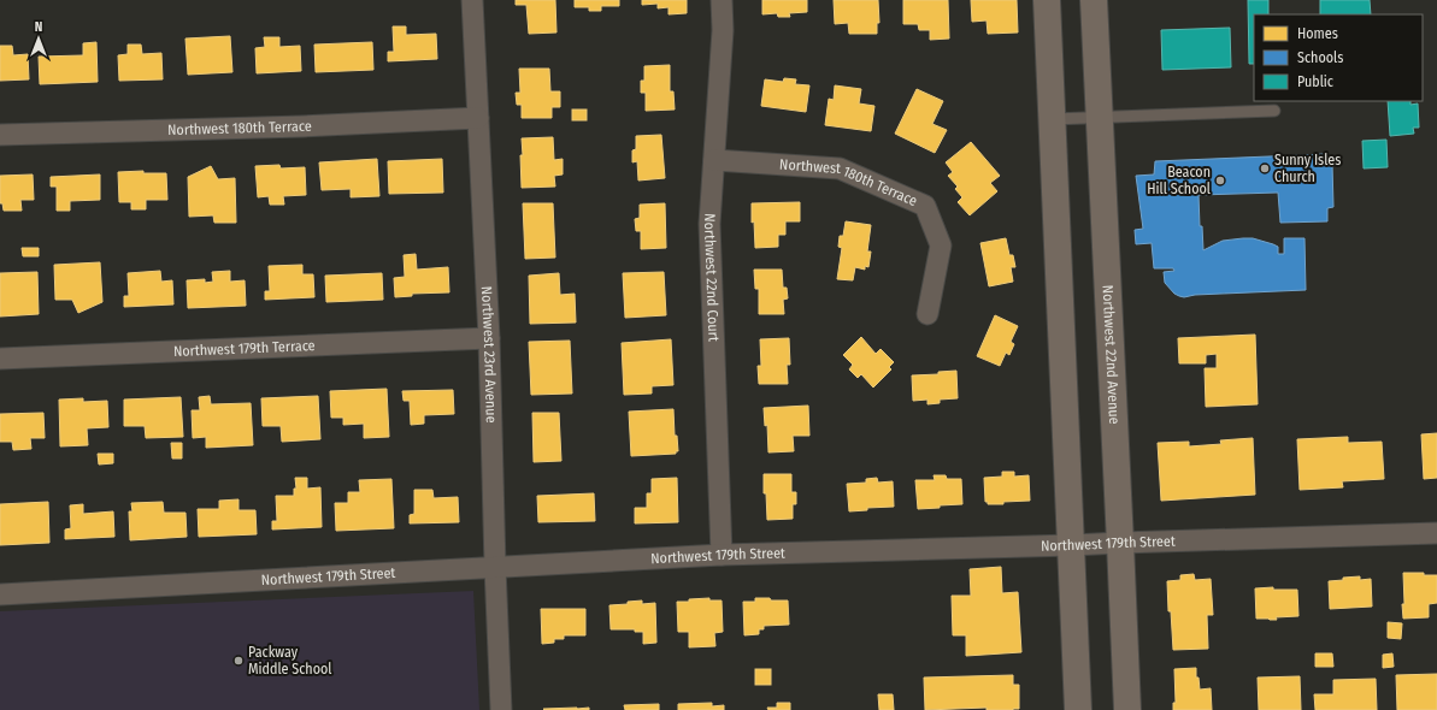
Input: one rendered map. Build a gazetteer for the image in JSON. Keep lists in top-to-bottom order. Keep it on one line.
{"streets":{"main road":["Northwest 22nd Avenue"],"street":["Northwest 180th Terrace","Northwest 22nd Court","Northwest 179th Terrace","Northwest 23rd Avenue","Northwest 179th Street"]},"crossings":[["Northwest 180th Terrace","Northwest 22nd Court"],["Northwest 180th Terrace","Northwest 23rd Avenue"],["Northwest 22nd Court","Northwest 179th Street"],["Northwest 179th Terrace","Northwest 23rd Avenue"],["Northwest 23rd Avenue","Northwest 179th Street"],["Northwest 22nd Avenue","Northwest 179th Street"]],"places":["Sunny Isles Church","Beacon Hill School","Packway Middle School"],"legend":["Homes","Schools","Public"],"north":"top"}
